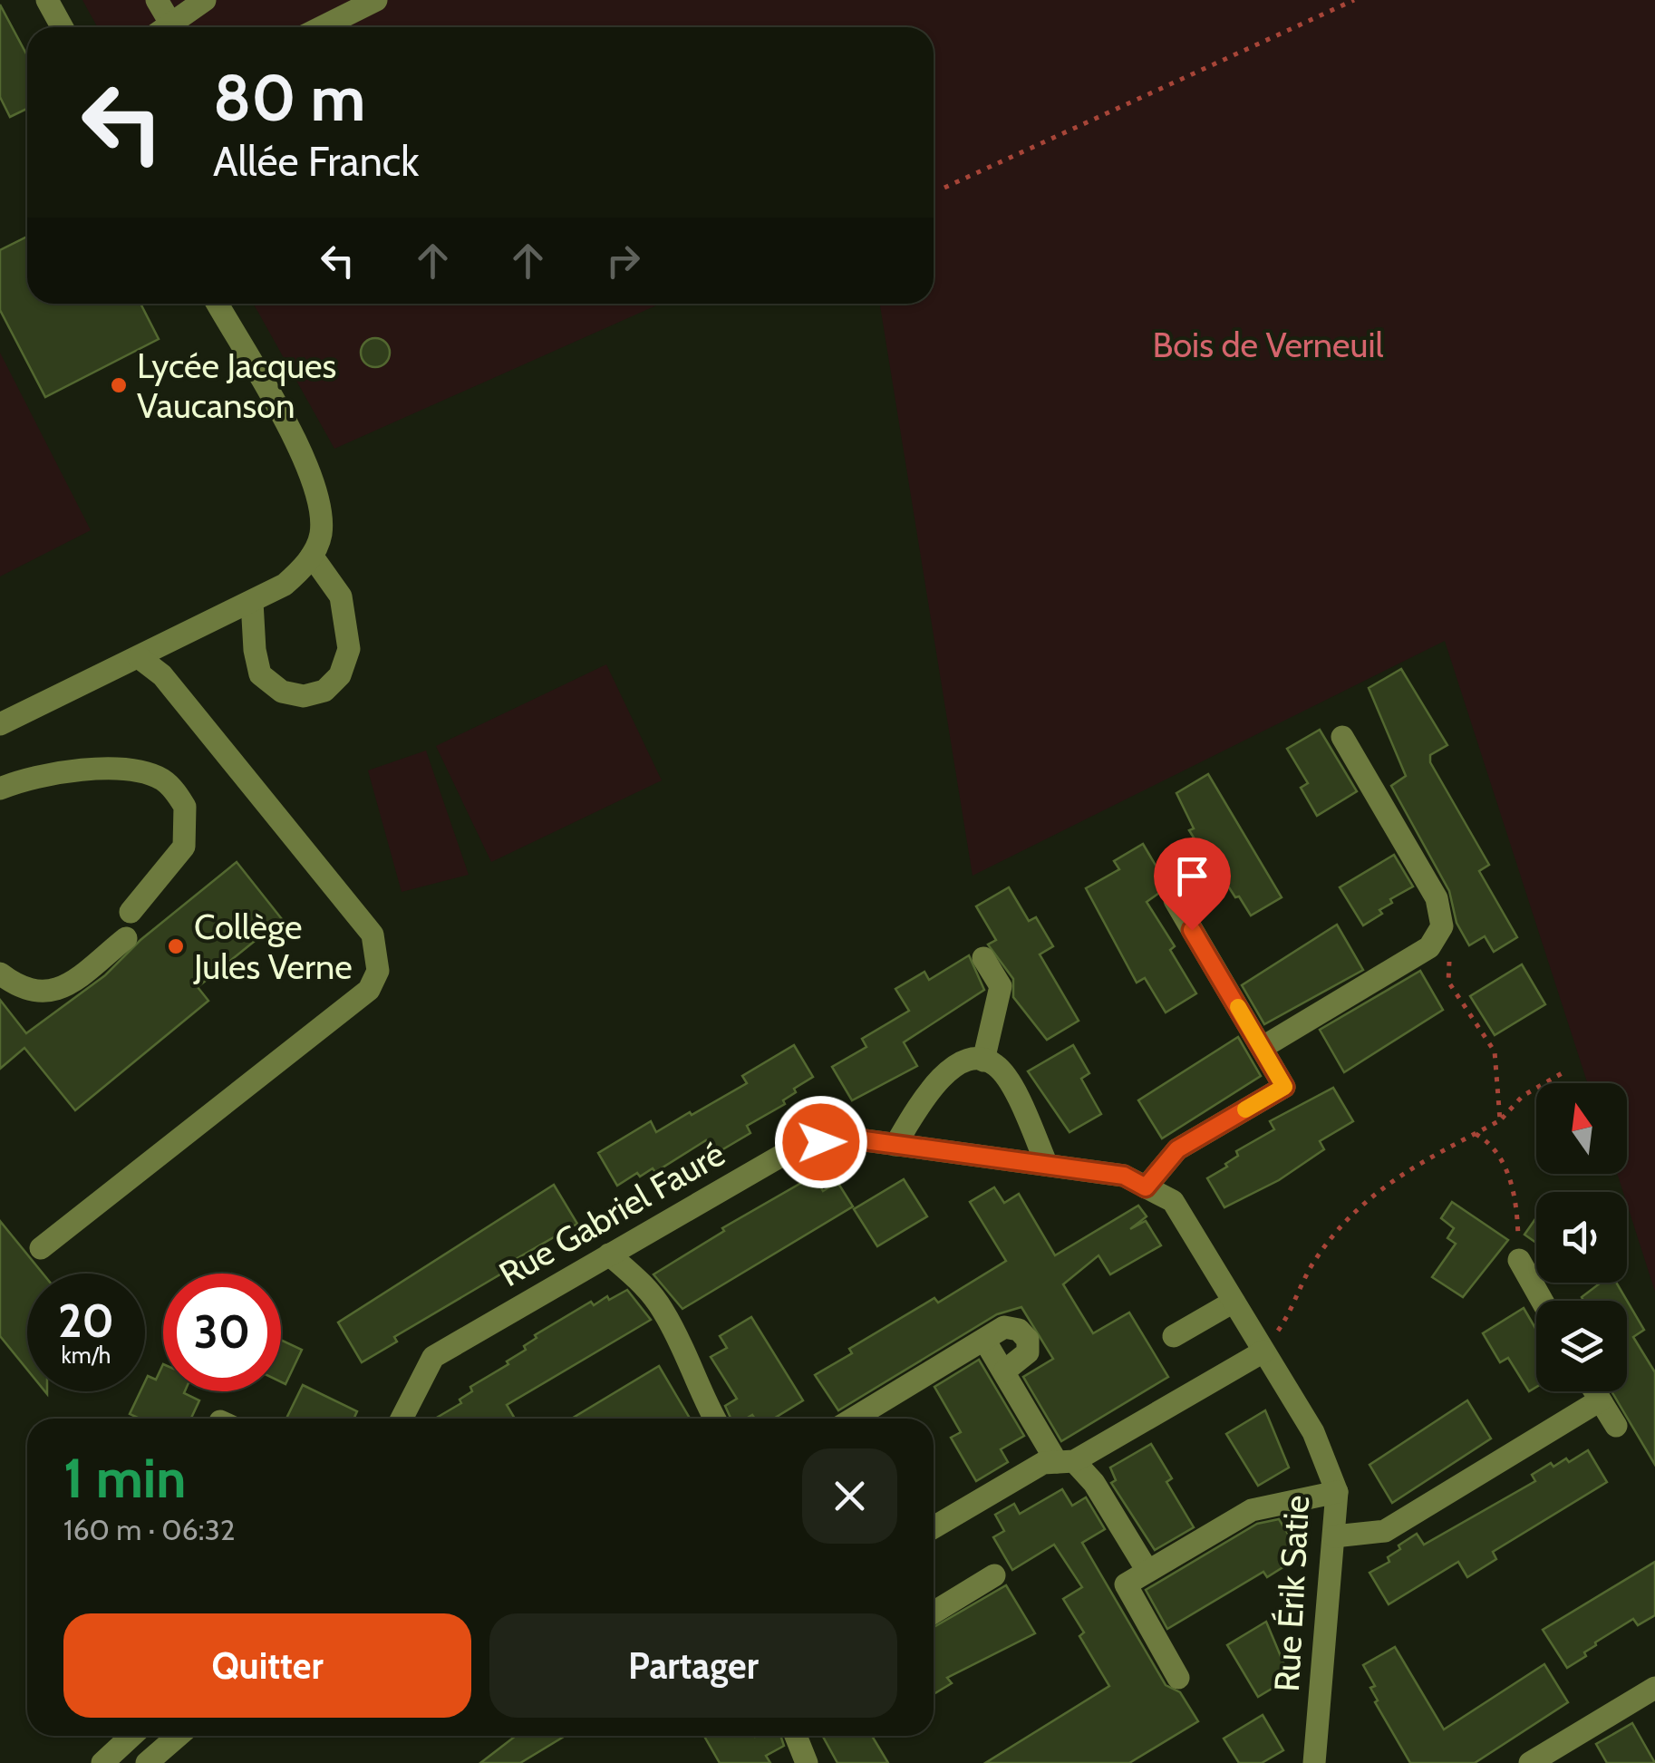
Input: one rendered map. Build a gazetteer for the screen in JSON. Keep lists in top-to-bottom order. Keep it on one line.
{"streets":{"street":["Rue Gabriel Fauré","Rue Érik Satie"]},"crossings":[["Rue Gabriel Fauré","Rue Érik Satie"]],"parks":["Bois de Verneuil"],"places":["Lycée Jacques Vaucanson","Collège Jules Verne"],"north":"top","page":{"turn":["80 m","Allée Franck"],"speed":"20 km/h","limit":"30","heading":["1 min","160 m · 06:32"],"buttons":["Quitter","Partager"]}}
